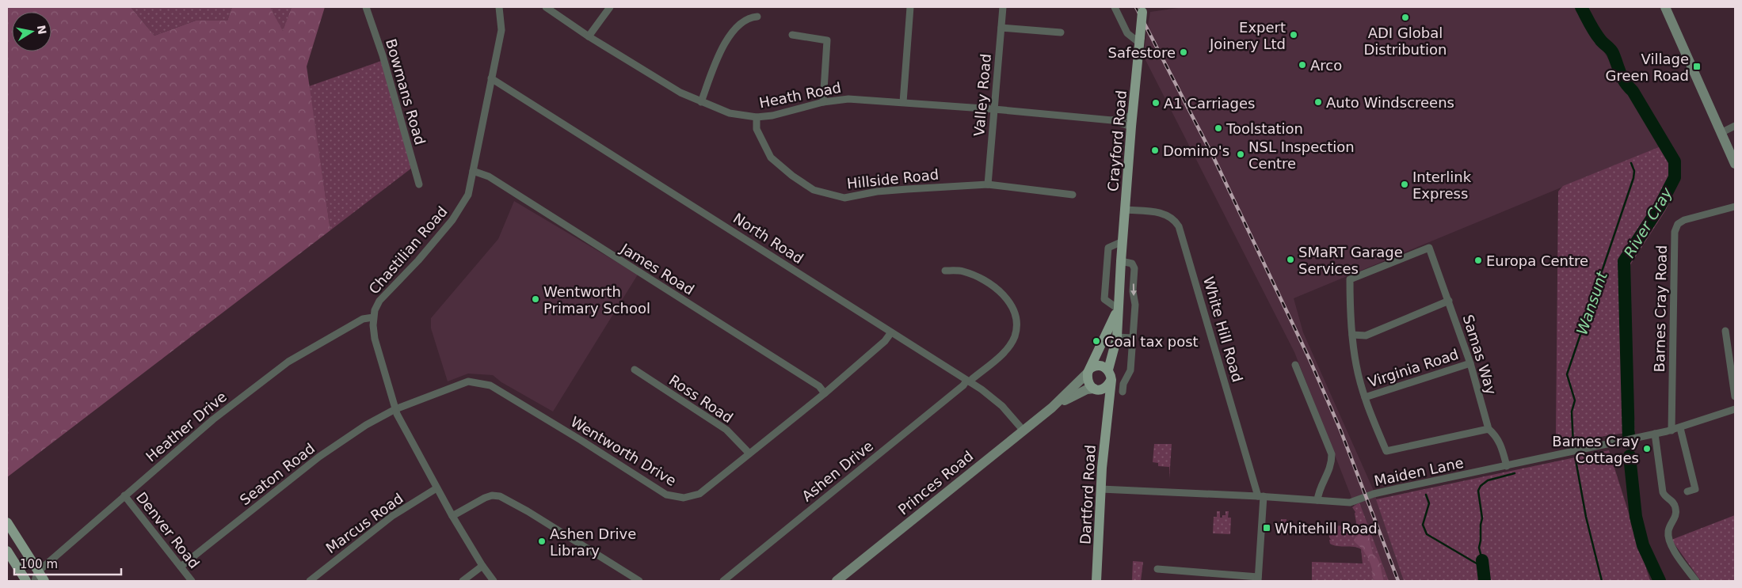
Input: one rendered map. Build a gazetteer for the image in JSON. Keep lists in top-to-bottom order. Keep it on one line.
{"streets":{"main road":["Crayford Road","Princes Road","Dartford Road"],"street":["Bowmans Road","Heath Road","Valley Road","Hillside Road","North Road","Chastilian Road","James Road","Barnes Cray Road","White Hill Road","Samas Way","Virginia Road","Ross Road","Heather Drive","Wentworth Drive","Ashen Drive","Maiden Lane","Seaton Road","Marcus Road","Denver Road"]},"crossings":[["Heath Road","Valley Road"],["Heath Road","Crayford Road"],["Heath Road","Hillside Road"],["Valley Road","Hillside Road"],["Crayford Road","White Hill Road"],["Crayford Road","Princes Road"],["Crayford Road","Dartford Road"],["North Road","Chastilian Road"],["North Road","Wentworth Drive"],["North Road","Ashen Drive"],["North Road","Princes Road"],["Chastilian Road","James Road"],["Chastilian Road","Heather Drive"],["Chastilian Road","Wentworth Drive"],["Chastilian Road","Seaton Road"],["Chastilian Road","Marcus Road"],["James Road","Wentworth Drive"],["Barnes Cray Road","Maiden Lane"],["White Hill Road","Maiden Lane"],["Samas Way","Virginia Road"],["Samas Way","Maiden Lane"],["Ross Road","Wentworth Drive"],["Heather Drive","Denver Road"],["Wentworth Drive","Seaton Road"],["Maiden Lane","Dartford Road"],["Seaton Road","Denver Road"],["Princes Road","Dartford Road"]],"water":["River Cray","Wansunt"],"places":{"other":["ADI Global Distribution","Expert Joinery Ltd","Safestore","Arco","Auto Windscreens","A1 Carriages","Toolstation","Domino's","NSL Inspection Centre","Interlink Express","SMaRT Garage Services","Europa Centre","Wentworth Primary School","Coal tax post","Barnes Cray Cottages","Ashen Drive Library"],"transit":["Village Green Road","Whitehill Road"]},"scale_bar":"100 m","north":"right"}
